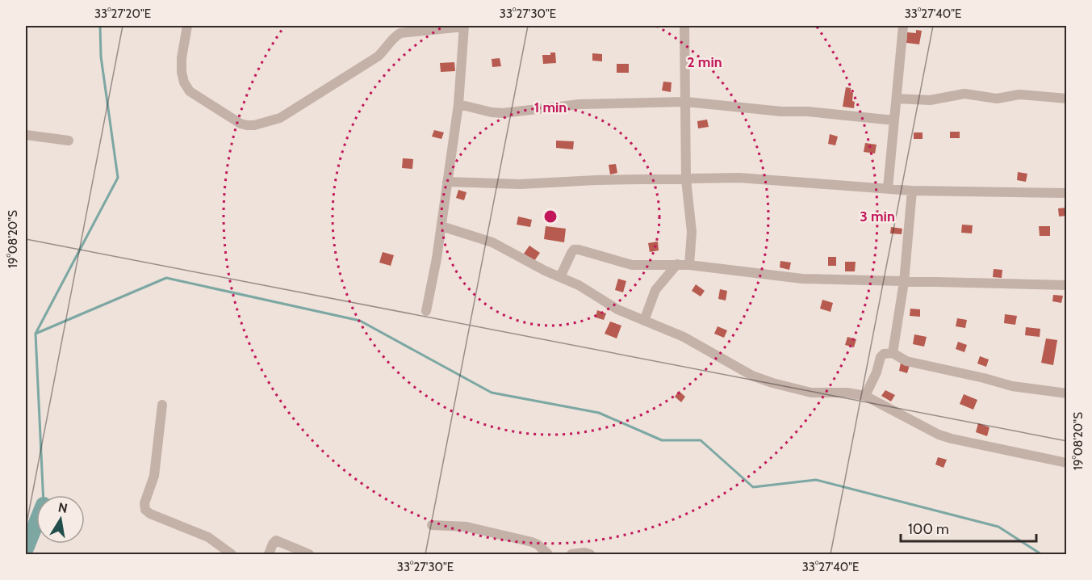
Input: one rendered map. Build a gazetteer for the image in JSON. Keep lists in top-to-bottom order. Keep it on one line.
{"scale_bar":"100 m","north":"top","coordinates":["33°27'20\"E","33°27'30\"E","33°27'40\"E","19°08'20\"S"],"rings":["2 min","1 min","3 min"]}
